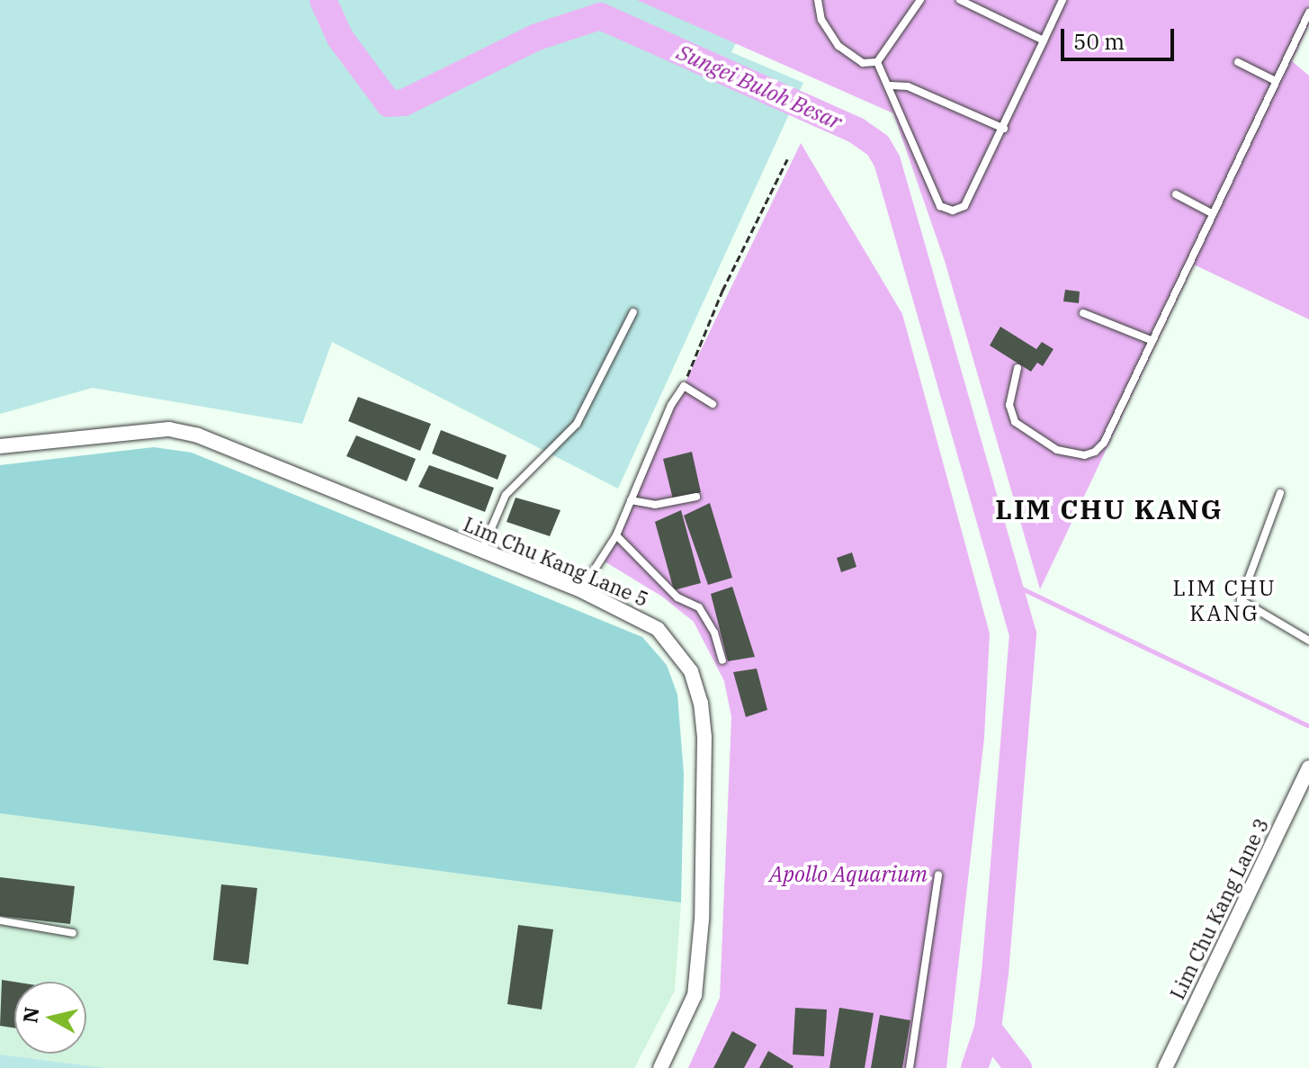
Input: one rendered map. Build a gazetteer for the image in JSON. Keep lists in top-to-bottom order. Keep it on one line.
{"streets":{"street":["Lim Chu Kang Lane 5","Lim Chu Kang Lane 3"]},"districts":["LIM CHU KANG","LIM CHU KANG"],"water":["Sungei Buloh Besar","Apollo Aquarium"],"scale_bar":"50 m","north":"left"}
